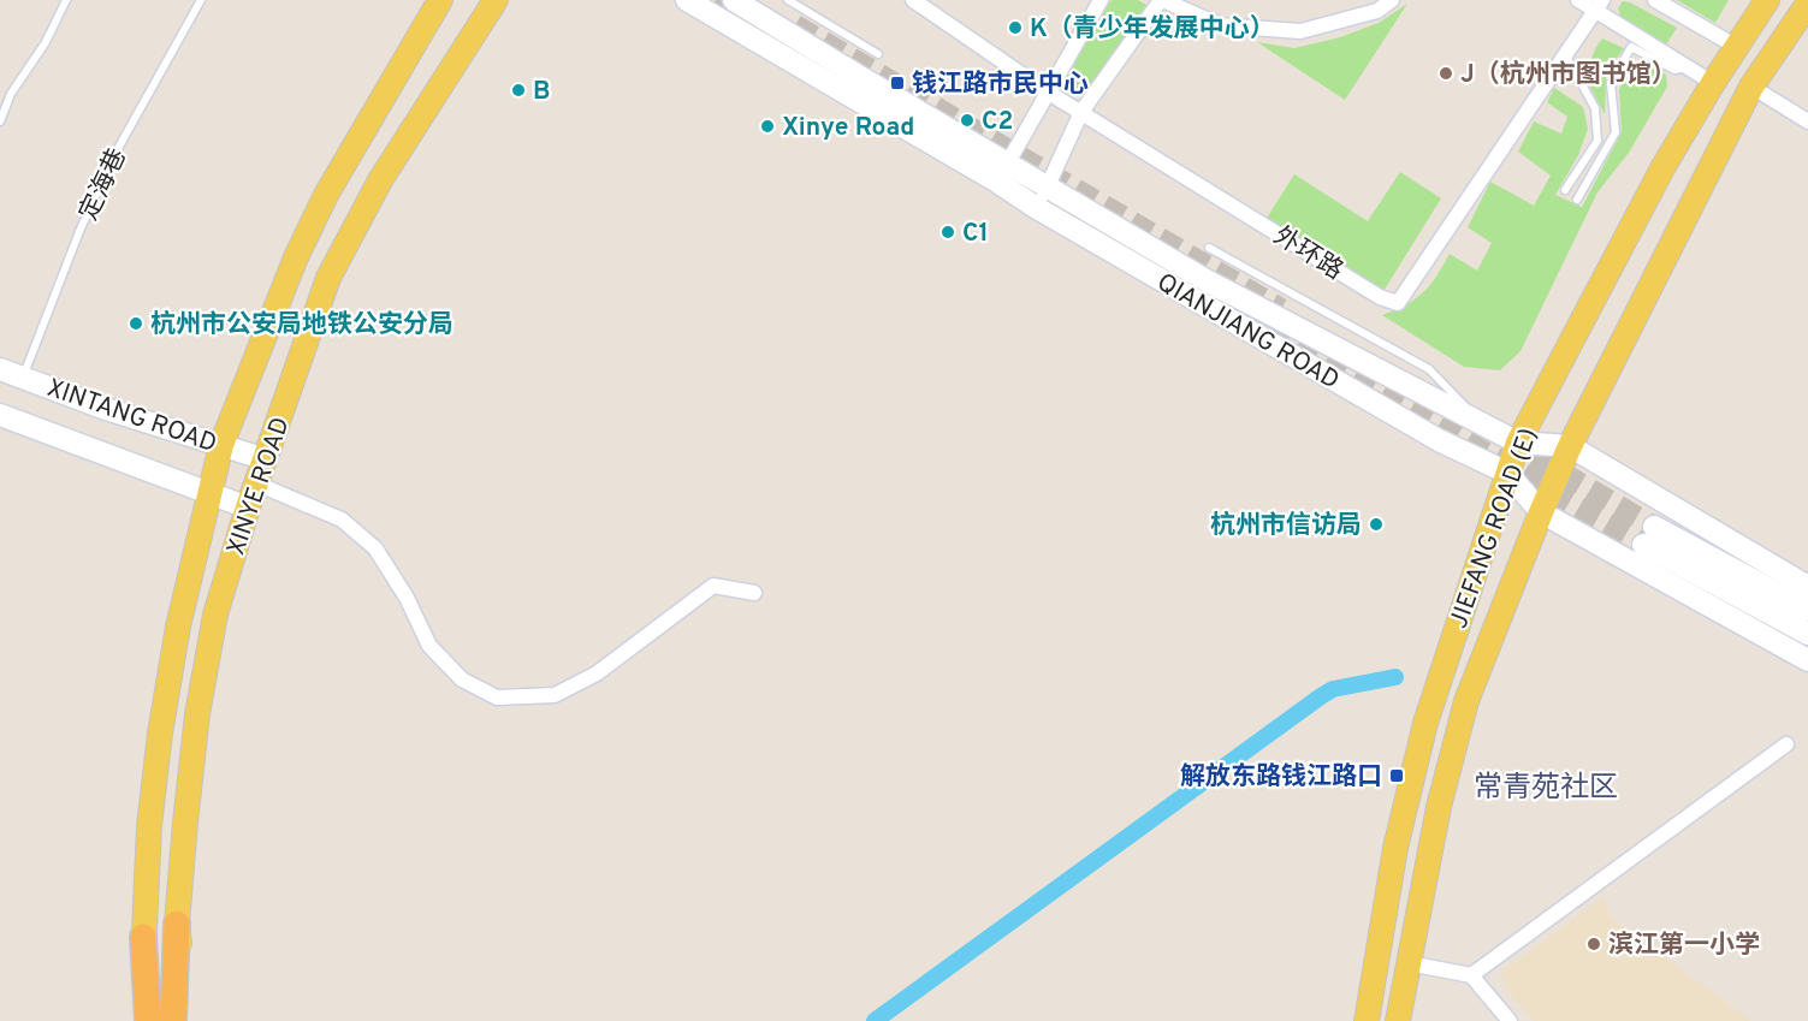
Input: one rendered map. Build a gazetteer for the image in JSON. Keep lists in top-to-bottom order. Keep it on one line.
{"streets":{"main road":["QIANJIANG ROAD","XINTANG ROAD","XINYE ROAD","JIEFANG ROAD (E)"],"street":["外环路"],"lane":["定海巷"]},"crossings":[["定海巷","XINTANG ROAD"],["QIANJIANG ROAD","JIEFANG ROAD (E)"],["XINTANG ROAD","XINYE ROAD"]],"districts":["常青苑社区"],"places":{"other":["K（青少年发展中心）","J（杭州市图书馆）","B","C2","Xinye Road","C1","杭州市公安局地铁公安分局","杭州市信访局","滨江第一小学"],"transit":["钱江路市民中心","解放东路钱江路口"]}}
